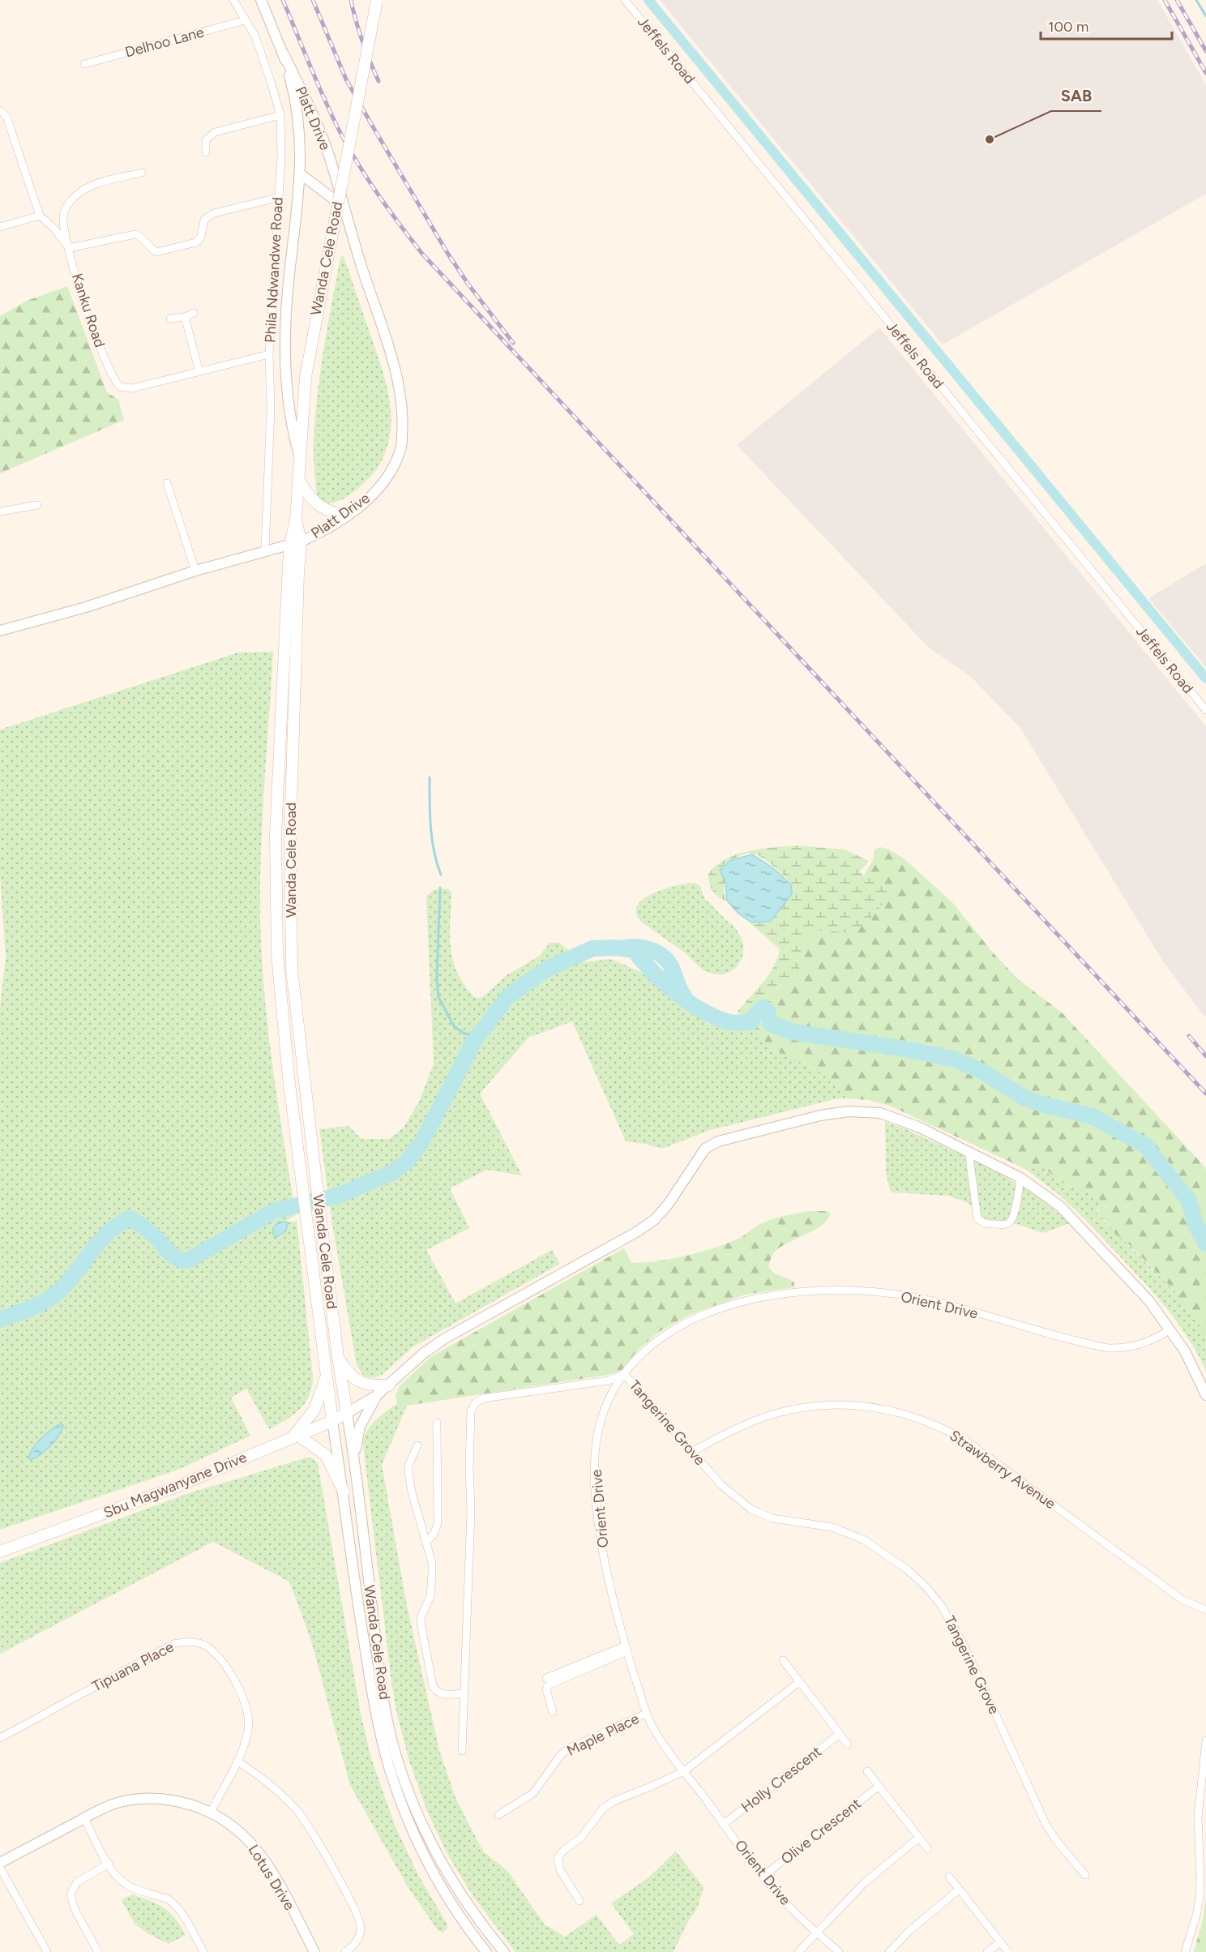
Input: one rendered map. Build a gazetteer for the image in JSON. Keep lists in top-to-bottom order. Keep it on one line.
{"streets":{"main road":["Wanda Cele Road","Sbu Magwanyane Drive"],"street":["Delhoo Lane","Jeffels Road","Platt Drive","Phila Ndwandwe Road","Kanku Road","Orient Drive","Tangerine Grove","Strawberry Avenue","Tipuana Place","Maple Place","Holly Crescent","Olive Crescent","Lotus Drive"]},"crossings":[["Delhoo Lane","Phila Ndwandwe Road"],["Platt Drive","Wanda Cele Road"],["Platt Drive","Phila Ndwandwe Road"],["Wanda Cele Road","Phila Ndwandwe Road"],["Wanda Cele Road","Sbu Magwanyane Drive"],["Orient Drive","Tangerine Grove"],["Orient Drive","Maple Place"],["Orient Drive","Holly Crescent"],["Orient Drive","Olive Crescent"],["Tangerine Grove","Strawberry Avenue"],["Tipuana Place","Lotus Drive"]],"places":["SAB"],"scale_bar":"100 m"}
